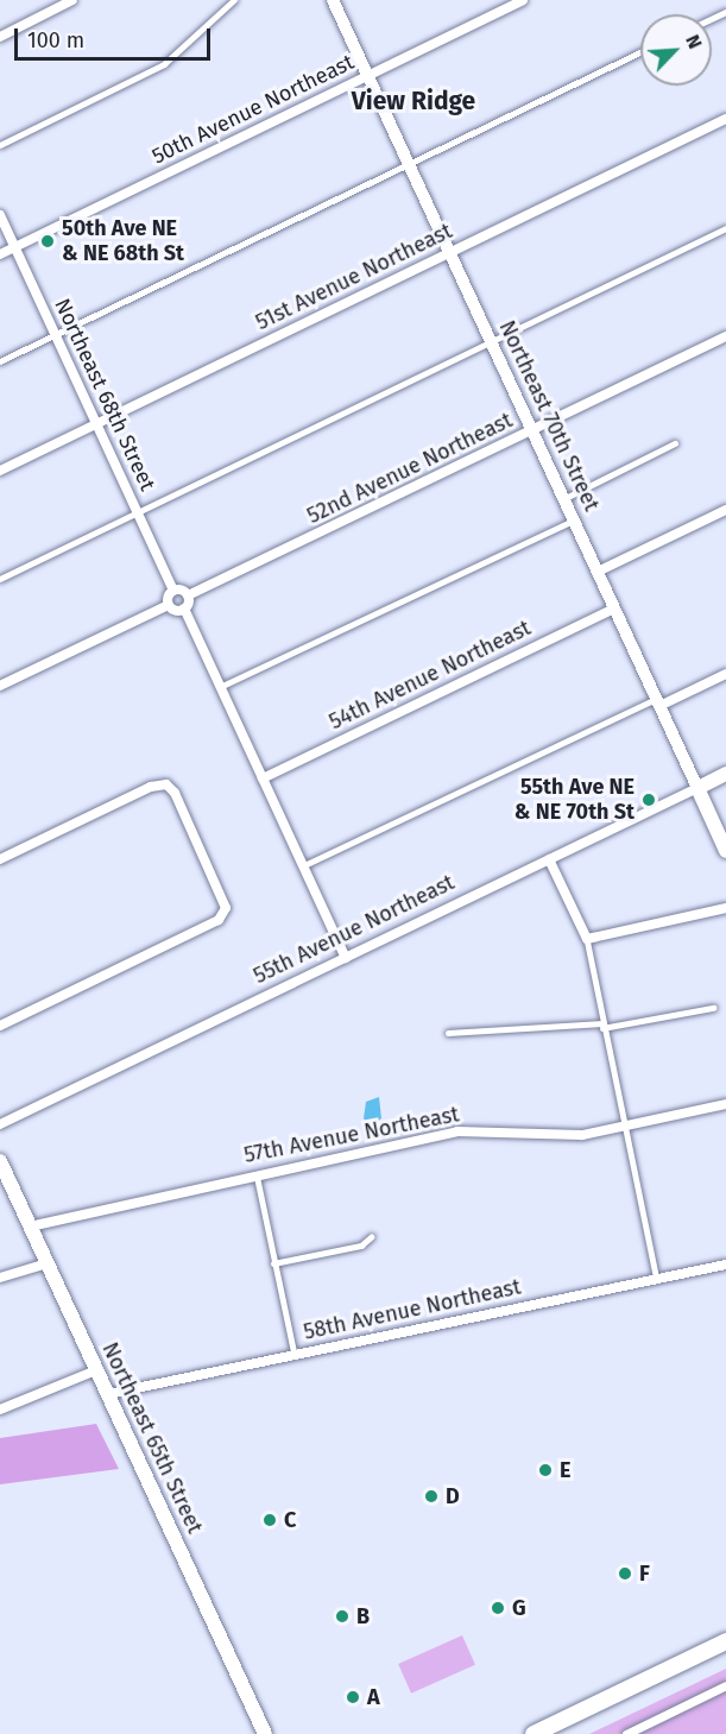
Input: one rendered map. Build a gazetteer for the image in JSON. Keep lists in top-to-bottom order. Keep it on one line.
{"streets":{"main road":["Northeast 70th Street","55th Avenue Northeast","Northeast 65th Street"],"street":["50th Avenue Northeast","51st Avenue Northeast","Northeast 68th Street","52nd Avenue Northeast","54th Avenue Northeast","57th Avenue Northeast","58th Avenue Northeast"]},"crossings":[["50th Avenue Northeast","Northeast 68th Street"],["50th Avenue Northeast","Northeast 70th Street"],["51st Avenue Northeast","Northeast 68th Street"],["51st Avenue Northeast","Northeast 70th Street"],["Northeast 70th Street","52nd Avenue Northeast"],["Northeast 70th Street","54th Avenue Northeast"],["Northeast 70th Street","55th Avenue Northeast"],["57th Avenue Northeast","Northeast 65th Street"],["58th Avenue Northeast","Northeast 65th Street"]],"districts":["View Ridge"],"places":["50th Ave NE & NE 68th St","55th Ave NE & NE 70th St","E","D","C","F","G","B","A"],"scale_bar":"100 m","north":"top right"}
